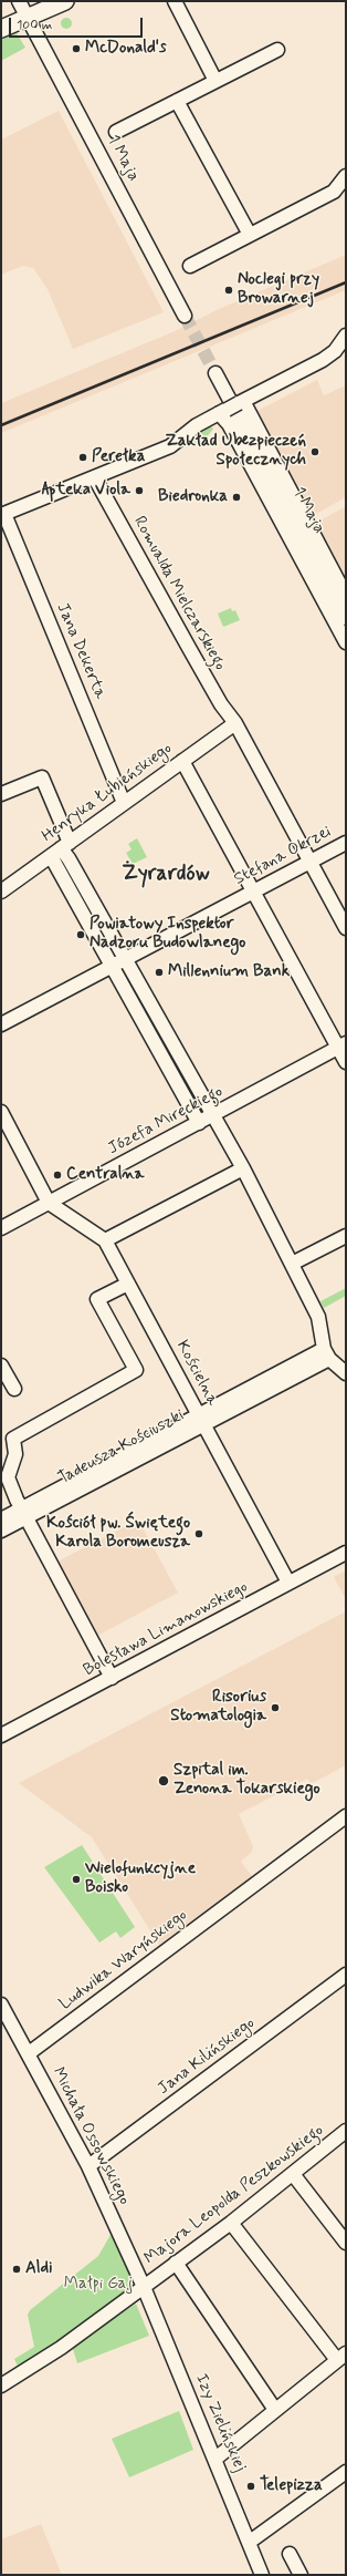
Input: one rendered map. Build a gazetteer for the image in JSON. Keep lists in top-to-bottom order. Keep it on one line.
{"streets":{"street":["1 Maja","Romualda Mielczarskiego","Jana Dekerta","Henryka Łubieńskiego","Stefana Okrzei","Józefa Mireckiego","Kościelna","Tadeusza Kościuszki","Bolesława Limanowskiego","Ludwika Waryńskiego","Jana Kilińskiego","Michała Ossowskiego","Majora Leopolda Peszkowskiego","Izy Zielińskiej"]},"crossings":[["Romualda Mielczarskiego","Henryka Łubieńskiego"],["Romualda Mielczarskiego","Stefana Okrzei"],["Jana Dekerta","Henryka Łubieńskiego"],["Józefa Mireckiego","Kościelna"],["Kościelna","Tadeusza Kościuszki"],["Kościelna","Bolesława Limanowskiego"],["Ludwika Waryńskiego","Michała Ossowskiego"],["Jana Kilińskiego","Michała Ossowskiego"],["Michała Ossowskiego","Majora Leopolda Peszkowskiego"],["Michała Ossowskiego","Izy Zielińskiej"],["Majora Leopolda Peszkowskiego","Izy Zielińskiej"]],"districts":["Żyrardów"],"parks":["Małpi Gaj"],"places":["McDonald's","Noclegi przy Browarnej","Zakład Ubezpieczeń Społecznych","Perełka","Apteka Viola","Biedronka","Powiatowy Inspektor Nadzoru Budowlanego","Millennium Bank","Centralna","Kościół pw. Świętego Karola Boromeusza","Risorius Stomatologia","Szpital im. Zenona Tokarskiego","Wielofunkcyjne Boisko","Aldi","Telepizza"],"scale_bar":"100 m"}
